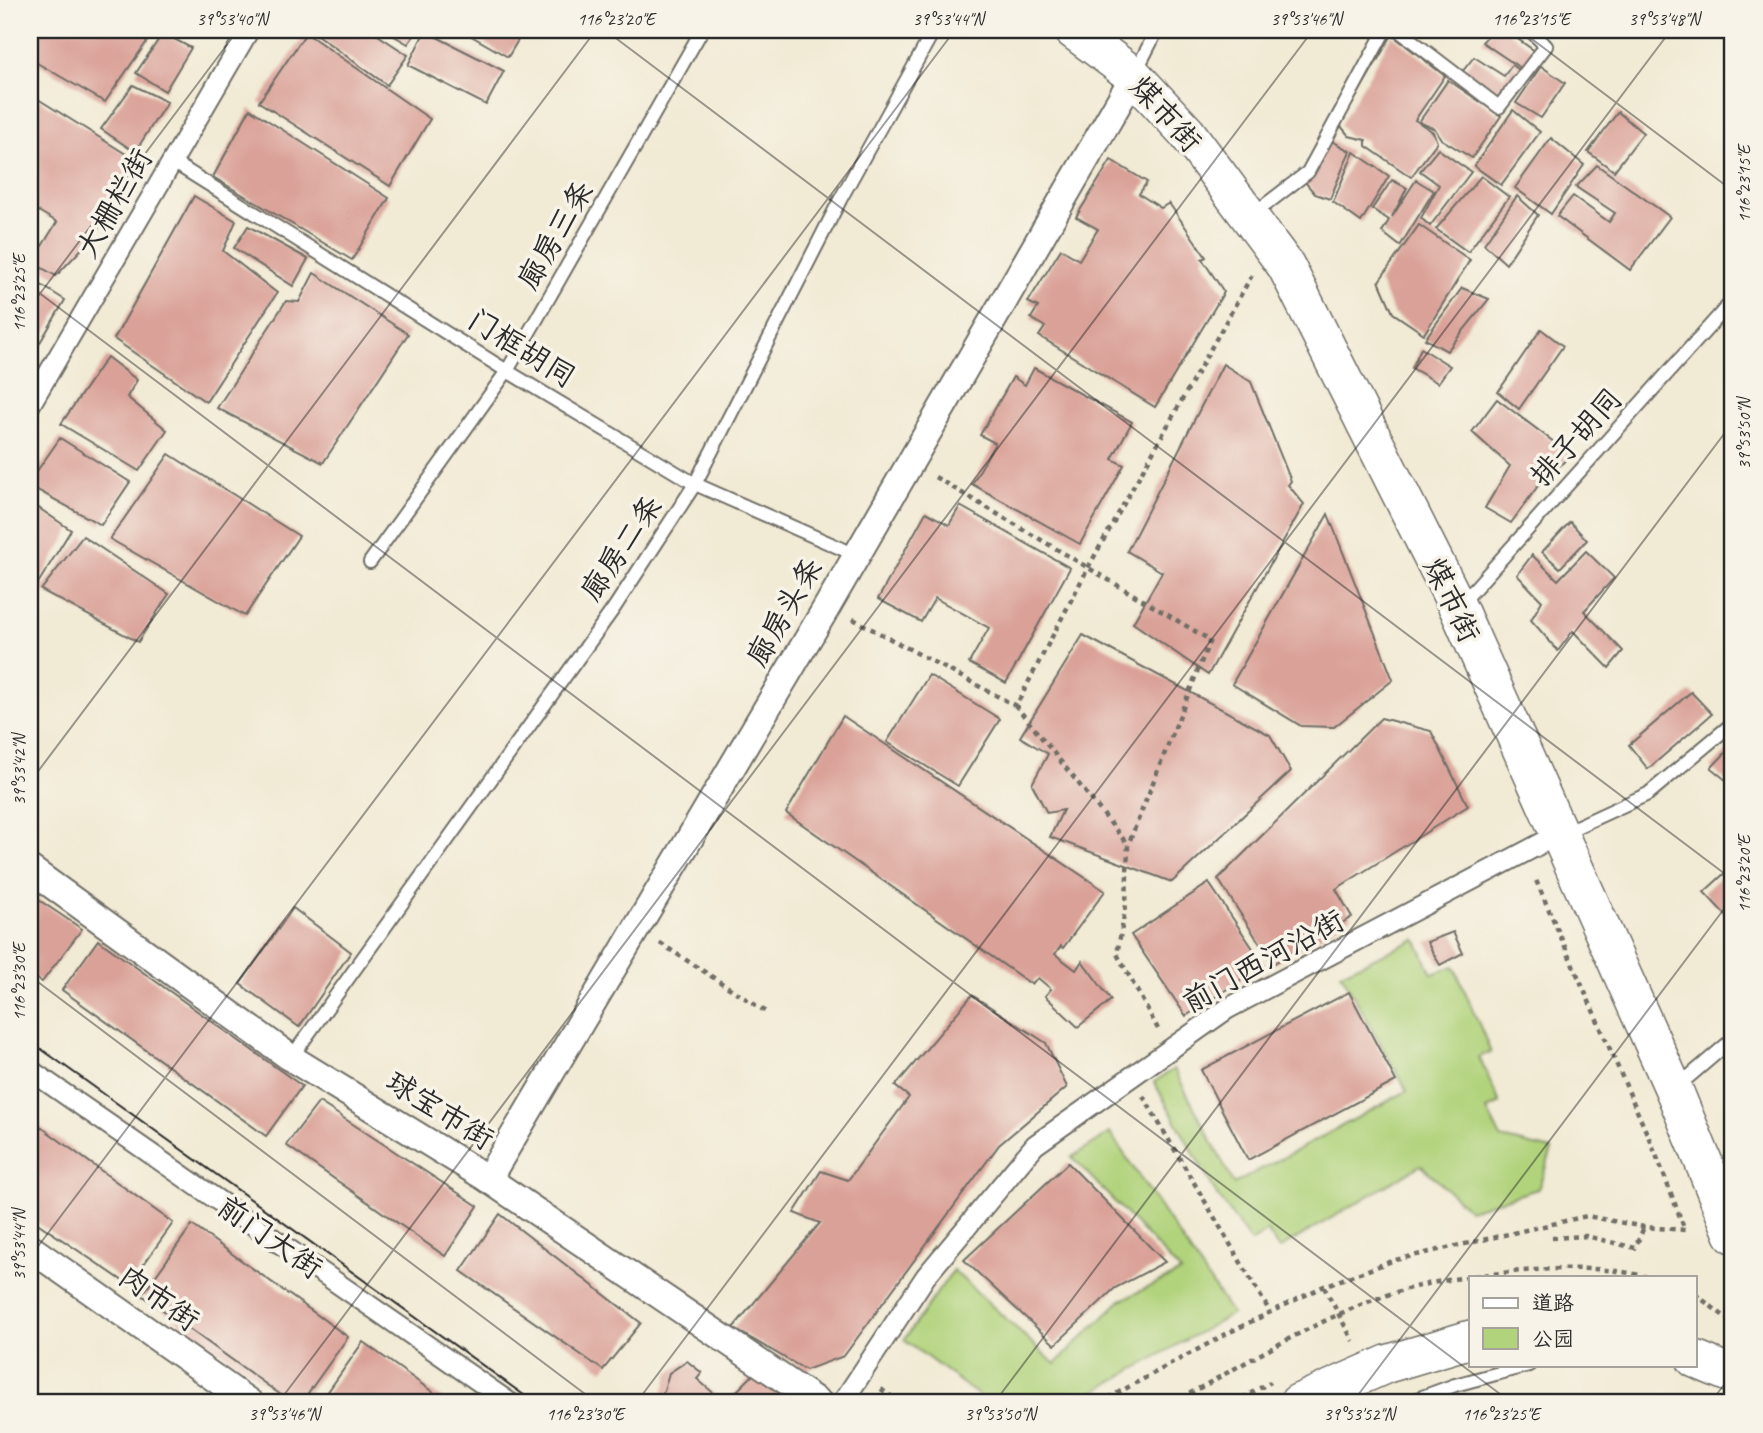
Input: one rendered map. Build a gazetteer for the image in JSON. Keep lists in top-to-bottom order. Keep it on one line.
{"streets":{"main road":["煤市街"],"street":["大栅栏街","廊房头条","前门西河沿街","球宝市街","前门大街","肉市街"],"lane":["廊房三条","门框胡同","排子胡同","廊房二条"]},"crossings":[["煤市街","排子胡同"],["煤市街","廊房头条"],["煤市街","前门西河沿街"],["大栅栏街","门框胡同"],["廊房三条","门框胡同"],["门框胡同","廊房二条"],["门框胡同","廊房头条"],["廊房二条","球宝市街"],["廊房头条","球宝市街"]],"legend":["道路","公园"],"coordinates":["39°53'40\"N","116°23'20\"E","39°53'44\"N","39°53'46\"N","116°23'15\"E","39°53'48\"N","116°23'25\"E","39°53'50\"N","39°53'42\"N","116°23'30\"E","39°53'52\"N"]}
